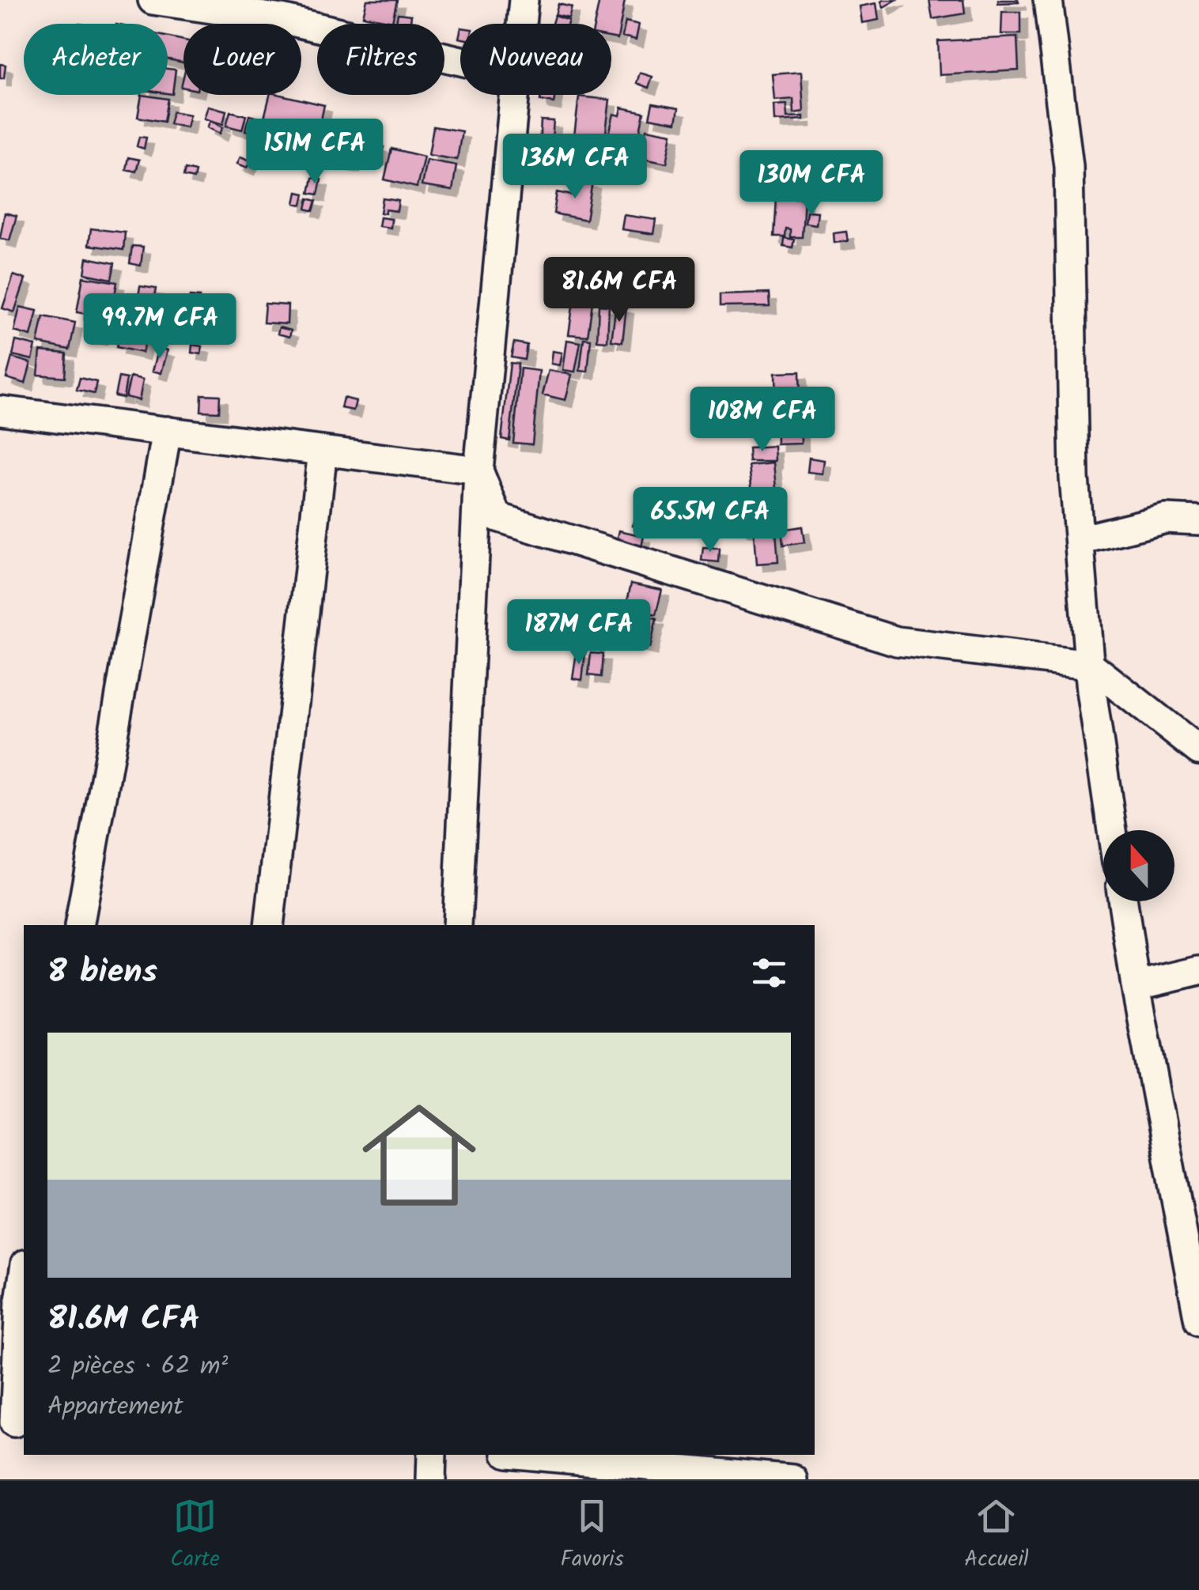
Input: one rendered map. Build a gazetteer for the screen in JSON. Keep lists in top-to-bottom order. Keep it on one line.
{"north":"top","page":{"chip":["Acheter","Louer","Filtres","Nouveau"],"price":["151M CFA","136M CFA","130M CFA","81.6M CFA","99.7M CFA","108M CFA","65.5M CFA","187M CFA"],"heading":"8 biens","list":[{"name":"81.6M CFA","note":"2 pièces · 62 m² · Appartement"}],"tabs":["Carte","Favoris","Accueil"]}}
